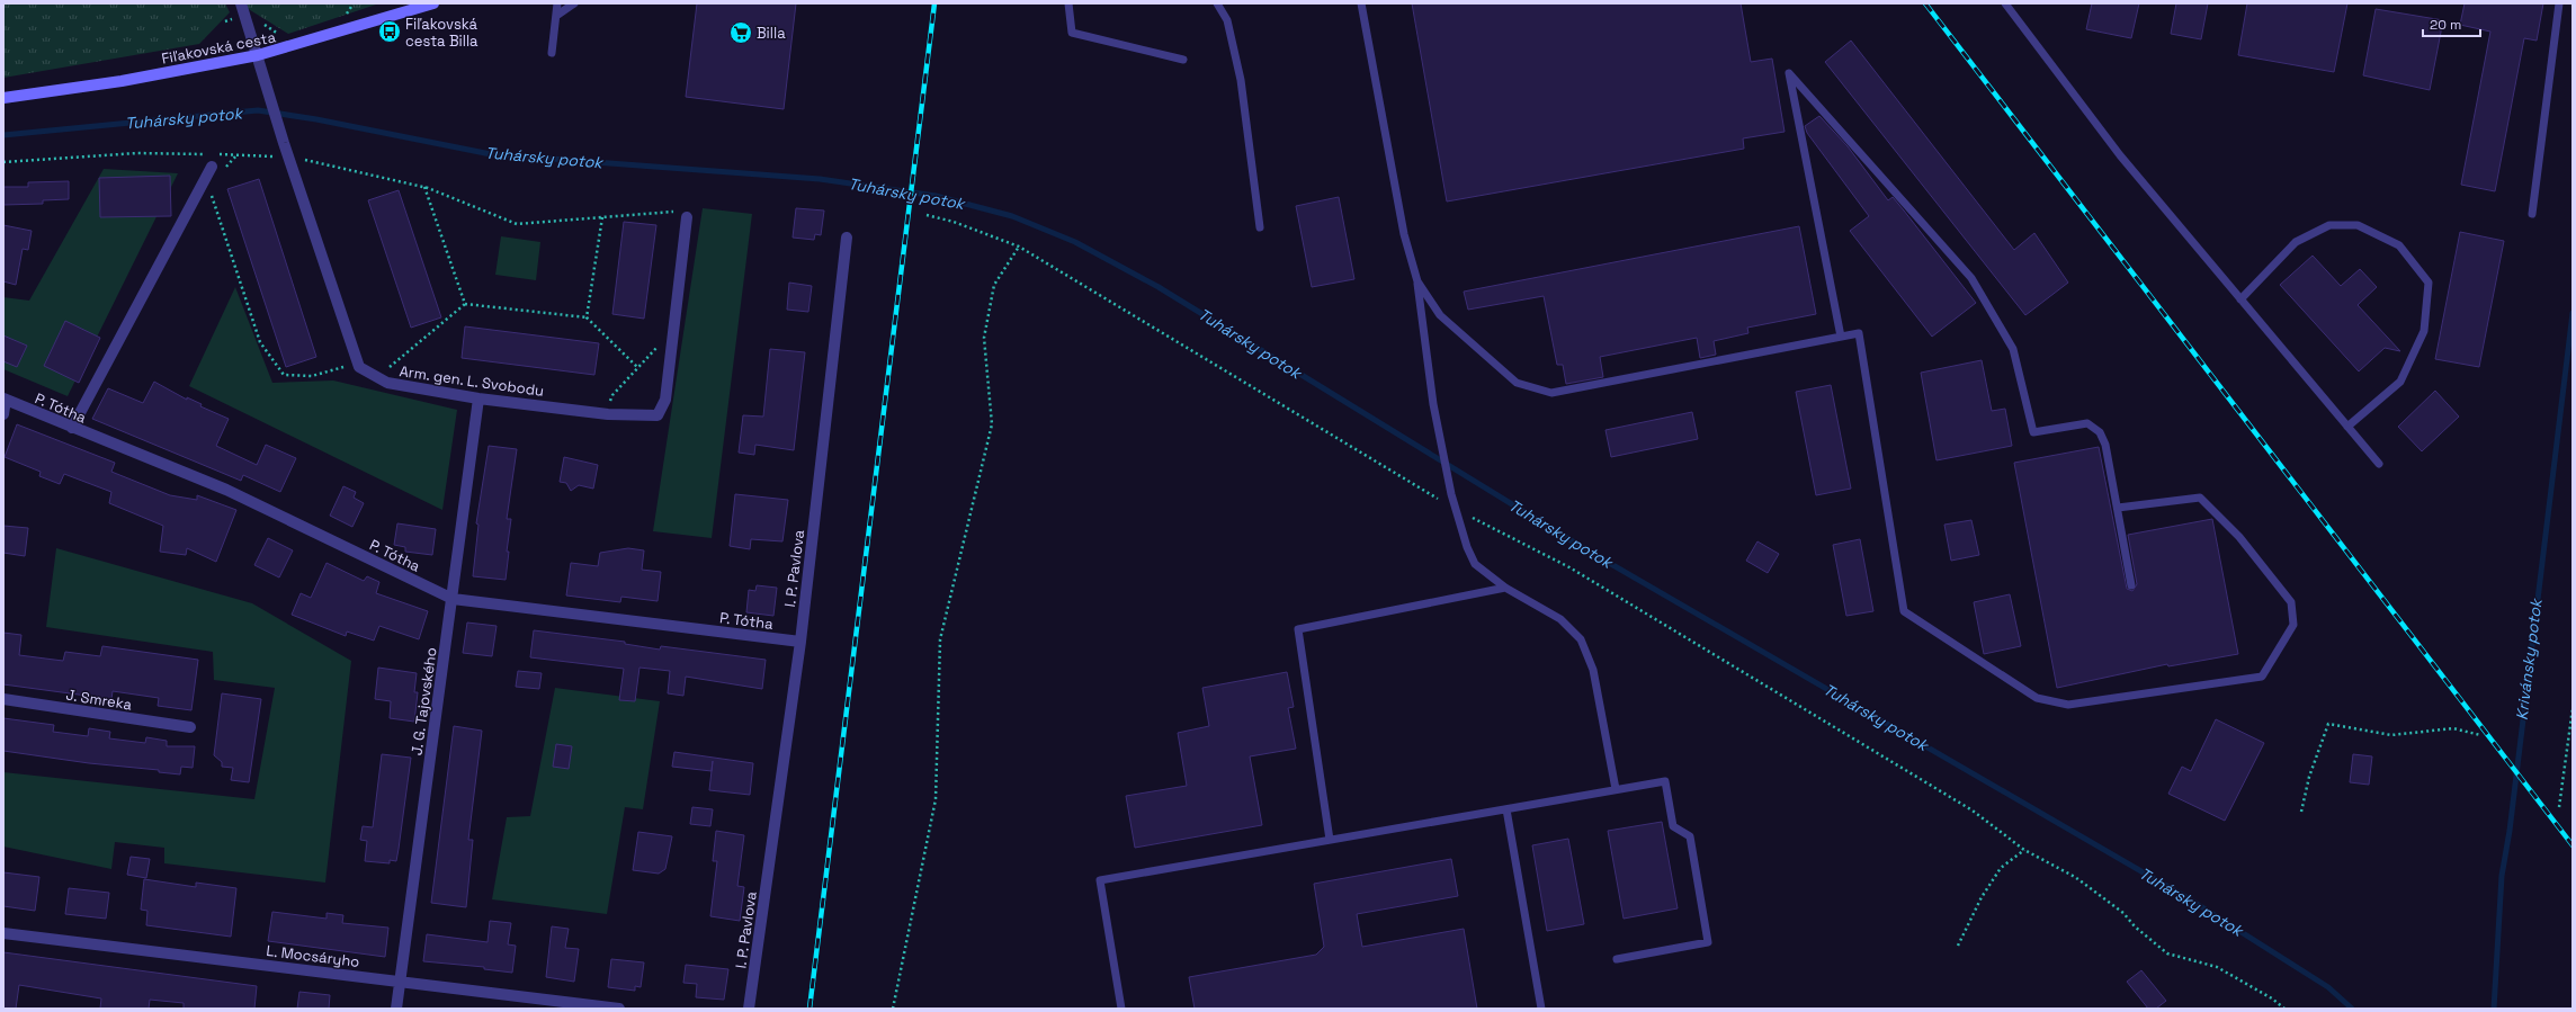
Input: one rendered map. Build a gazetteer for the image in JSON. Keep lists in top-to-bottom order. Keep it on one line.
{"streets":{"street":["Fiľakovská cesta","Arm. gen. L. Svobodu","P. Tótha","I. P. Pavlova","J. Smreka","J. G. Tajovského","L. Mocsáryho"]},"crossings":[["Fiľakovská cesta","Arm. gen. L. Svobodu"],["Arm. gen. L. Svobodu","J. G. Tajovského"],["P. Tótha","I. P. Pavlova"],["P. Tótha","J. G. Tajovského"],["J. G. Tajovského","L. Mocsáryho"]],"water":["Tuhársky potok","Krivánsky potok"],"places":{"bus stop":["Fiľakovská cesta Billa"],"supermarket":["Billa"]},"scale_bar":"20 m"}
